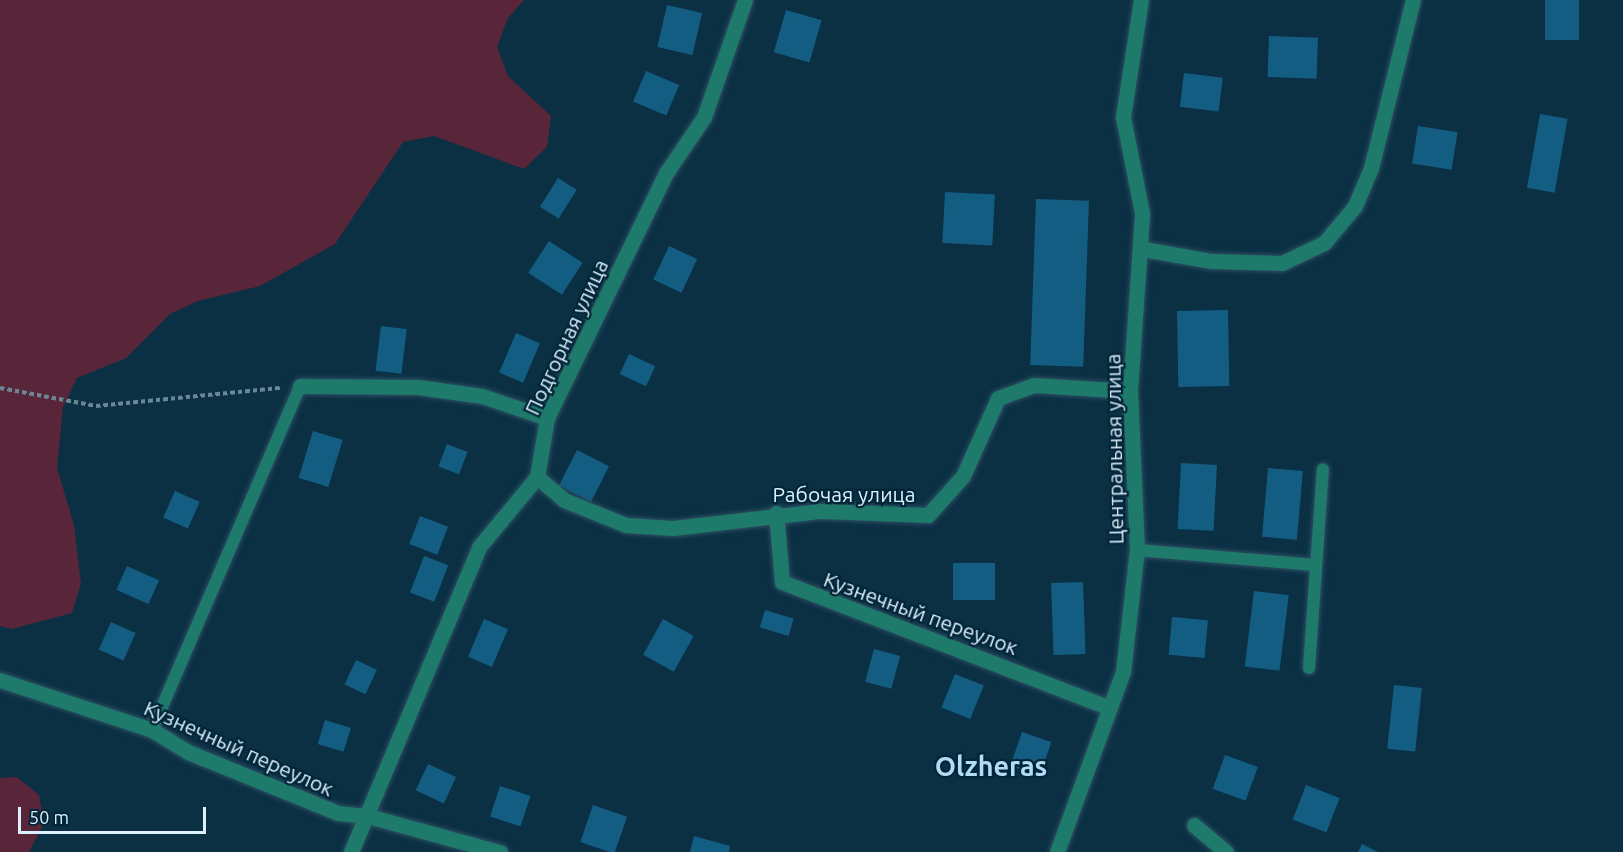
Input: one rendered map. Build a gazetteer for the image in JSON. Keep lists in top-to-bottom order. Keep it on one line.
{"streets":{"street":["Подгорная улица","Центральная улица","Рабочая улица","Кузнечный переулок"]},"crossings":[["Подгорная улица","Рабочая улица"],["Центральная улица","Рабочая улица"],["Центральная улица","Кузнечный переулок"],["Рабочая улица","Кузнечный переулок"]],"districts":["Olzheras"],"scale_bar":"50 m"}
